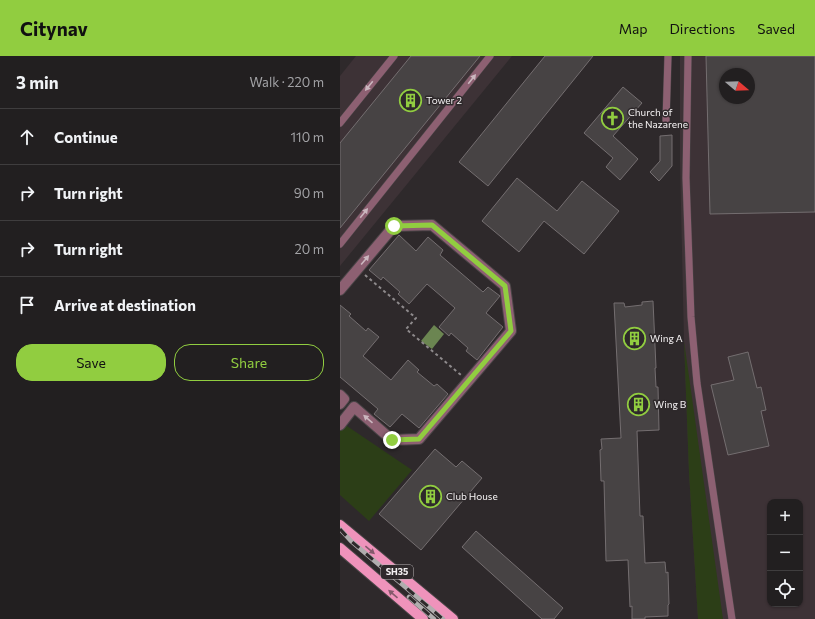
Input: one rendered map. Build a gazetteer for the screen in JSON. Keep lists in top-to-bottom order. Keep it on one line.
{"streets":{"main road":["SH35"]},"places":{"building":["Tower 2","Wing A","Wing B","Club House"],"church":["Church of the Nazarene"]},"north":"right","page":{"header":"Citynav","nav":["Map","Directions","Saved"],"heading":["3 min","Walk · 220 m"],"list":[["Continue","110 m"],["Turn right","90 m"],["Turn right","20 m"],"Arrive at destination"],"buttons":["Save","Share"],"map_buttons":["+","−"]}}
